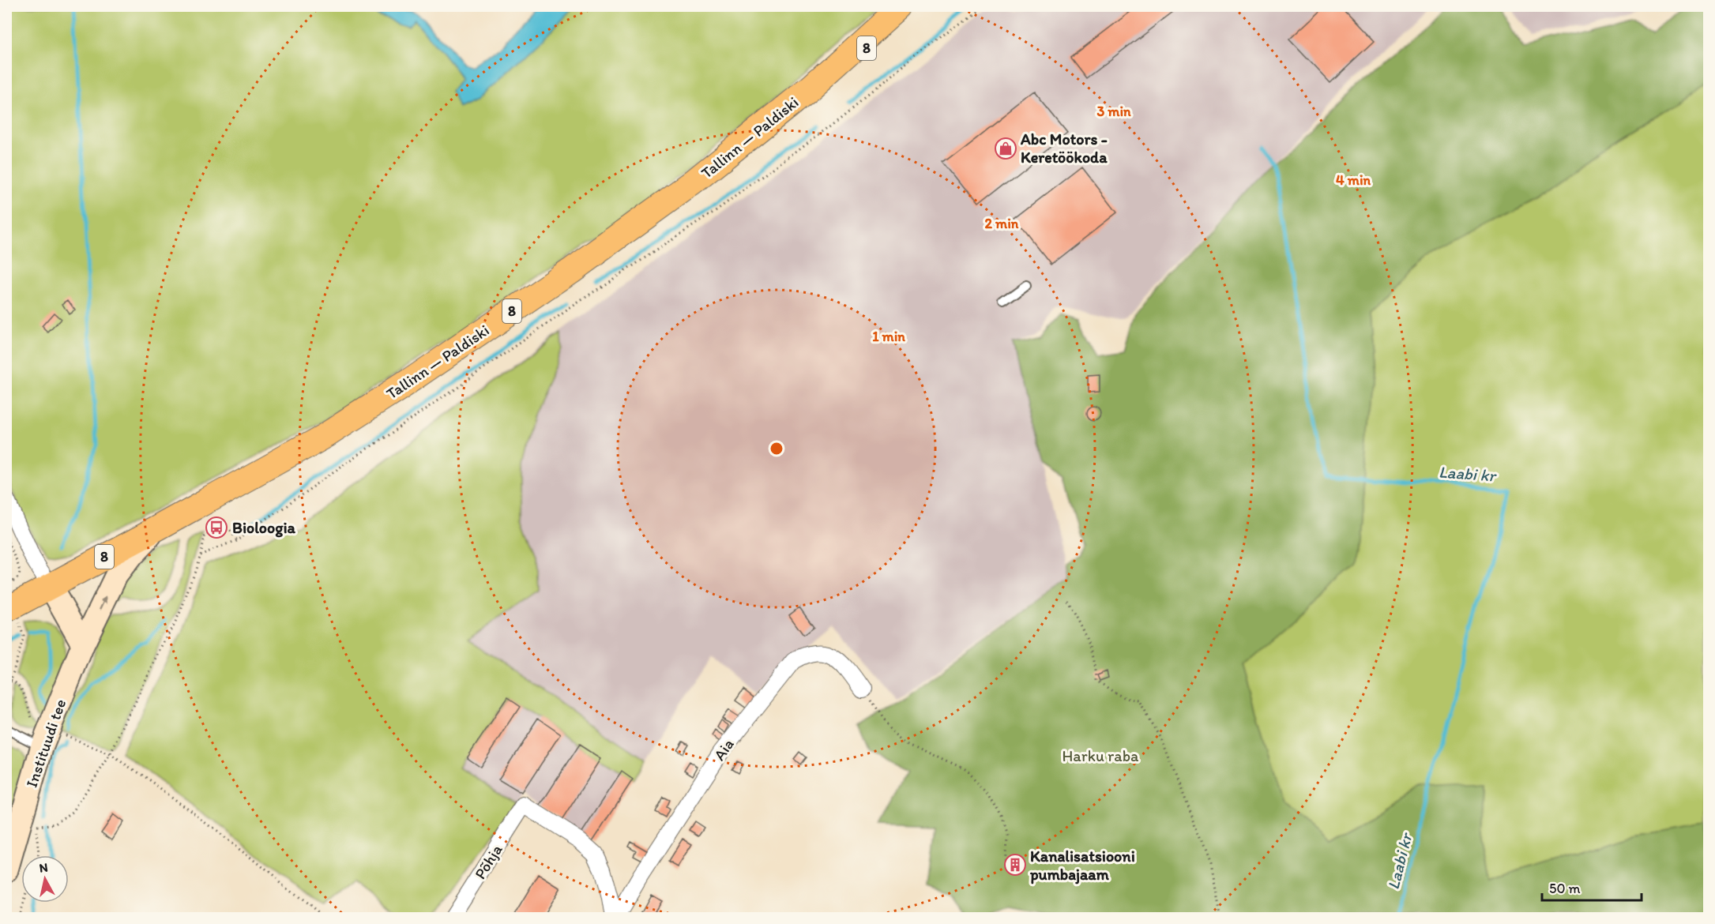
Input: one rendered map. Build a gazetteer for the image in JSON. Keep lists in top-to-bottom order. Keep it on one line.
{"streets":{"main road":["8","Tallinn — Paldiski"],"street":["Instituudi tee","Aia","Põhja"]},"crossings":[["8","Tallinn — Paldiski"],["Tallinn — Paldiski","Instituudi tee"]],"one_way":["Instituudi tee"],"water":["Laabi kr"],"parks":["Harku raba"],"places":{"shop":["Abc Motors - Keretöökoda"],"bus stop":["Bioloogia"],"building":["Kanalisatsiooni pumbajaam"]},"scale_bar":"50 m","north":"top","rings":["3 min","4 min","2 min","1 min"]}
